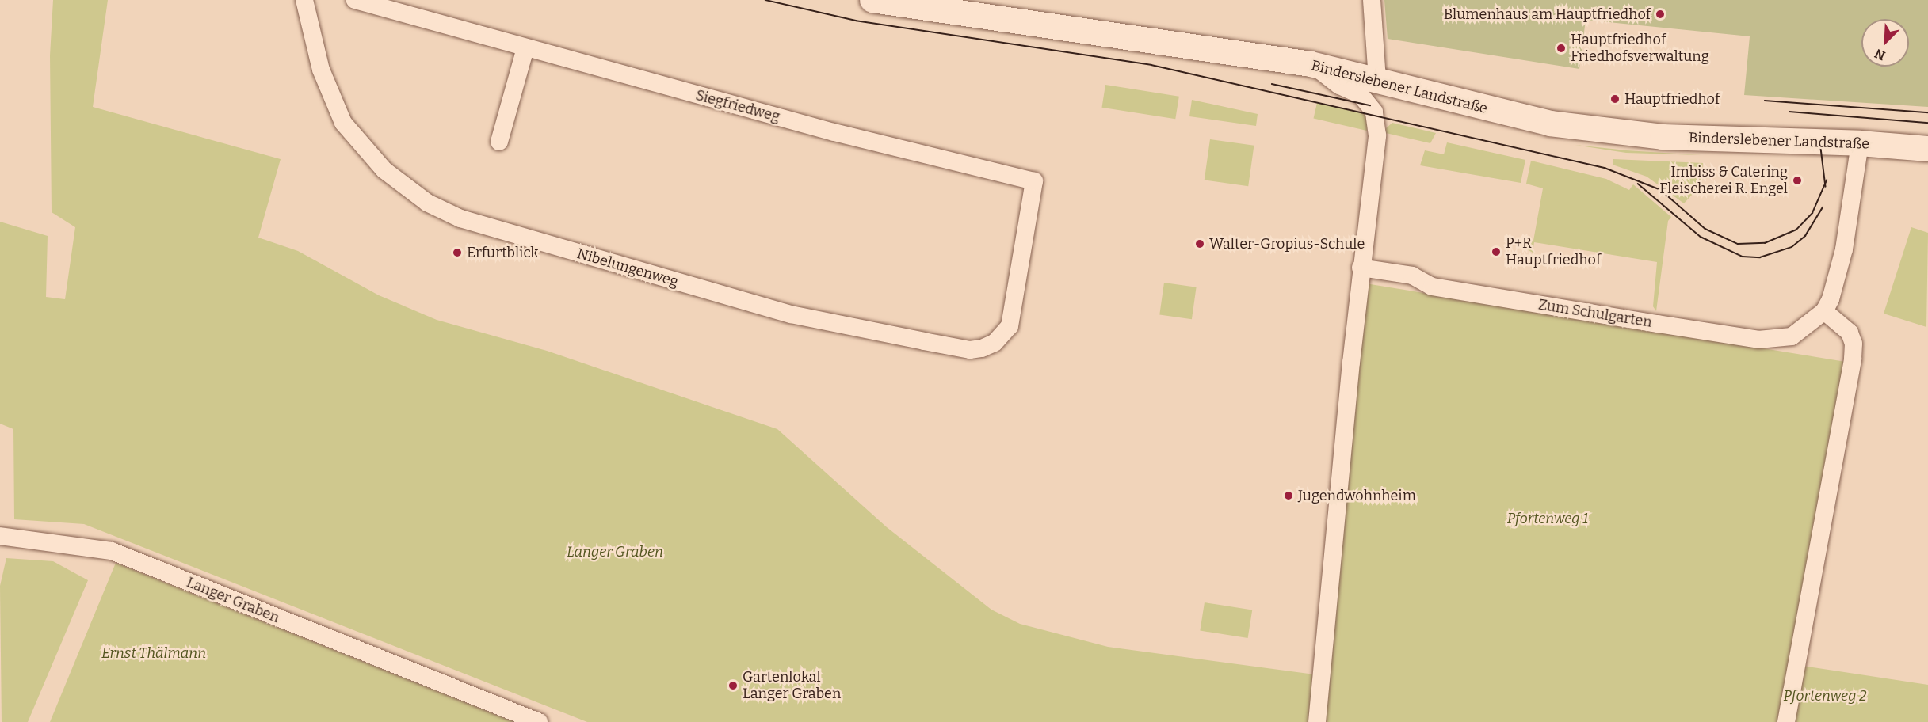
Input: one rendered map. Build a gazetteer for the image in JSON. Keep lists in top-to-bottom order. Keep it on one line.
{"streets":{"main road":["Binderslebener Landstraße"],"street":["Siegfriedweg","Nibelungenweg","Zum Schulgarten","Langer Graben"]},"crossings":[["Siegfriedweg","Nibelungenweg"]],"parks":["Pfortenweg 1","Langer Graben","Ernst Thälmann","Pfortenweg 2"],"places":["Blumenhaus am Hauptfriedhof","Hauptfriedhof Friedhofsverwaltung","Hauptfriedhof","Imbiss & Catering Fleischerei R. Engel","Walter-Gropius-Schule","P+R Hauptfriedhof","Erfurtblick","Jugendwohnheim","Gartenlokal Langer Graben"],"north":"bottom left"}
